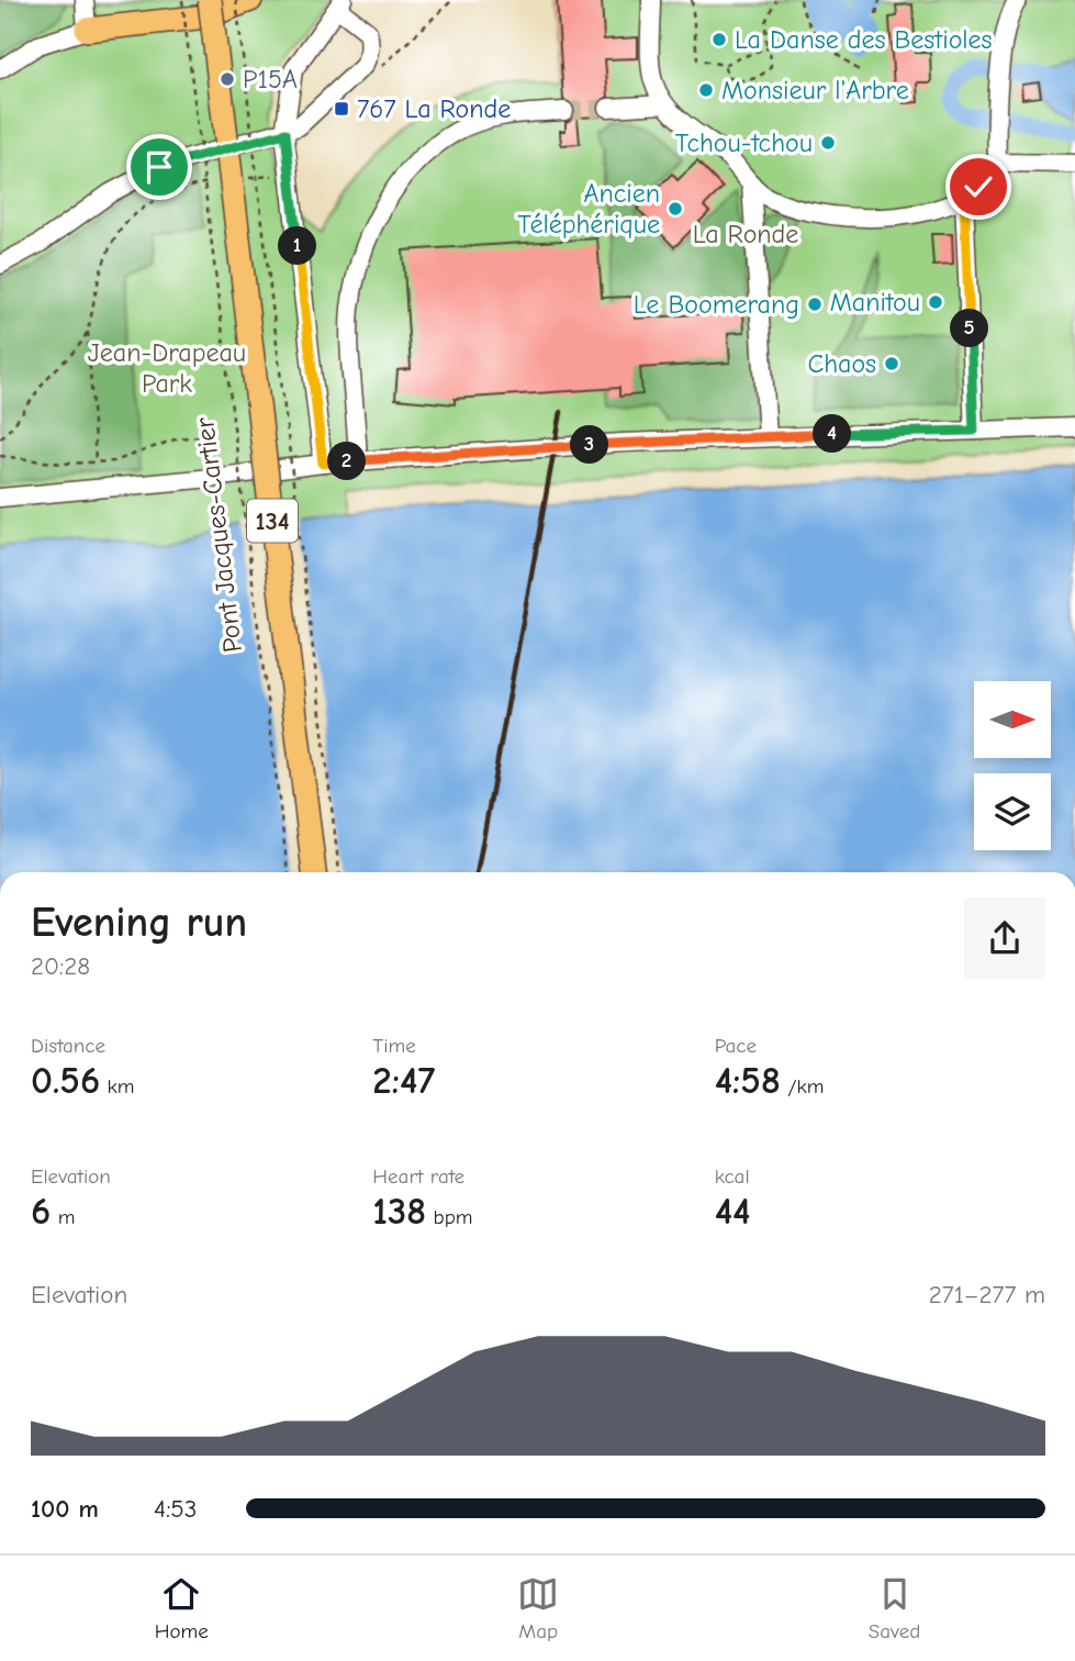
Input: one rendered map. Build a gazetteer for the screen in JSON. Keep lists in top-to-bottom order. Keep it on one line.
{"streets":{"main road":["134","Pont Jacques-Cartier"]},"parks":["La Ronde","Jean-Drapeau Park"],"places":{"other":["La Danse des Bestioles","P15A","Monsieur l'Arbre","Tchou-tchou","Ancien Téléphérique","Manitou","Le Boomerang","Chaos"],"transit":["767 La Ronde"]},"north":"right","page":{"pins":["1","5","4","3","2"],"heading":["Evening run","20:28"],"stats":[["Distance","0.56 km"],["Time","2:47"],["Pace","4:58 /km"],["Elevation","6 m"],["Heart rate","138 bpm"],["kcal","44"]],"chart":["Elevation","271–277 m"],"list":[{"name":"100 m","note":"4:53"}],"tabs":["Home","Map","Saved"]}}
